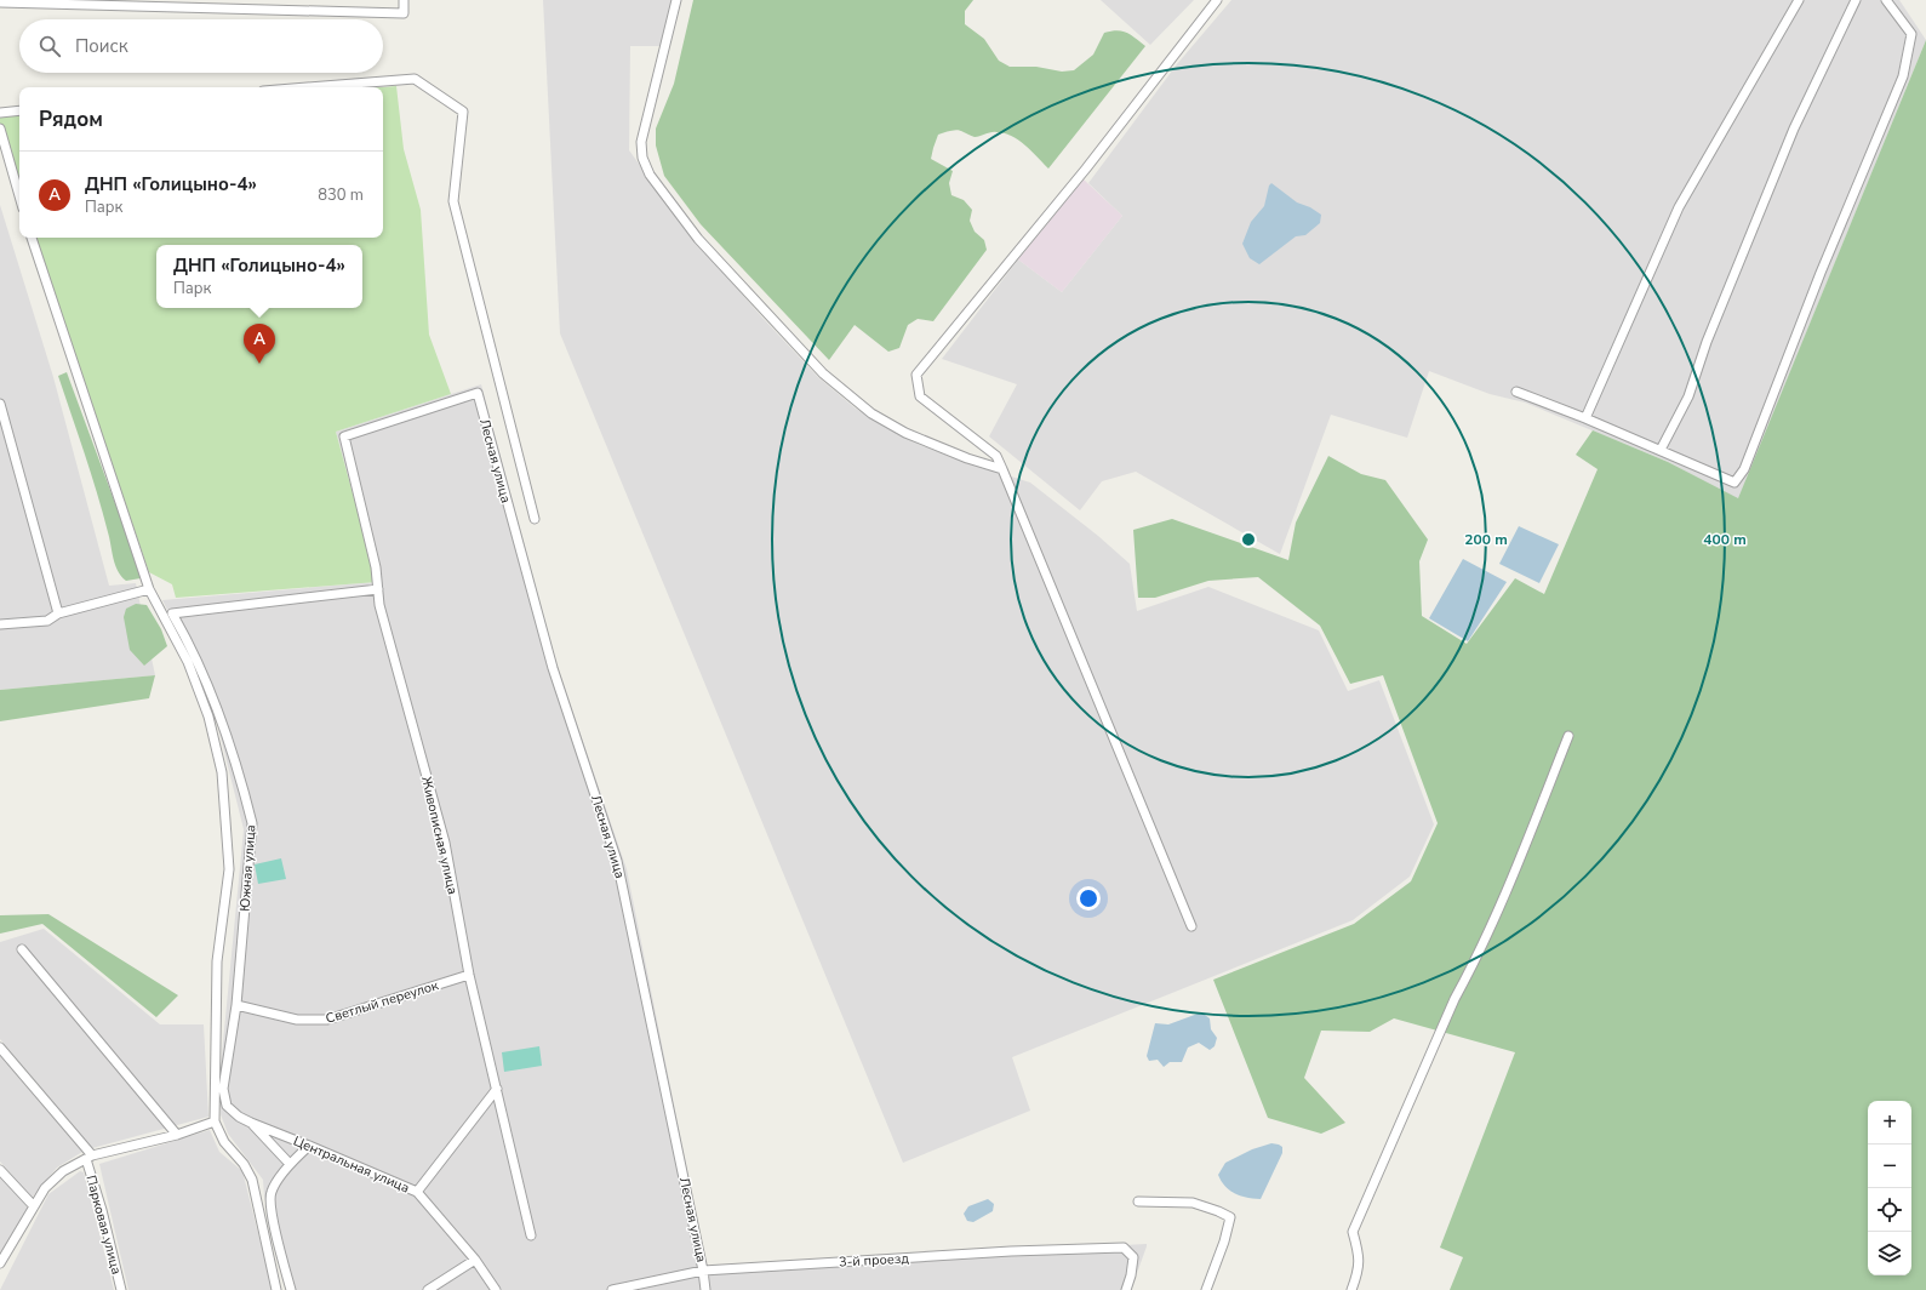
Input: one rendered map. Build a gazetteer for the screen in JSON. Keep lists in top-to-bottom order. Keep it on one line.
{"streets":{"street":["Лесная улица","Живописная улица","Южная улица","Светлый переулок","Центральная улица","Парковая улица","3-й проезд"]},"crossings":[["Лесная улица","Живописная улица"],["Лесная улица","3-й проезд"],["Живописная улица","Южная улица"],["Живописная улица","Светлый переулок"],["Южная улица","Светлый переулок"],["Южная улица","Центральная улица"]],"page":{"search":"Поиск","heading":"Рядом","list":[{"mark":"A","name":"ДНП «Голицыно-4»","note":"Парк","value":"830 m"}],"popup":["ДНП «Голицыно-4»","Парк"],"pins":"A","map_buttons":["+","−"]},"rings":["200 m","400 m"]}
